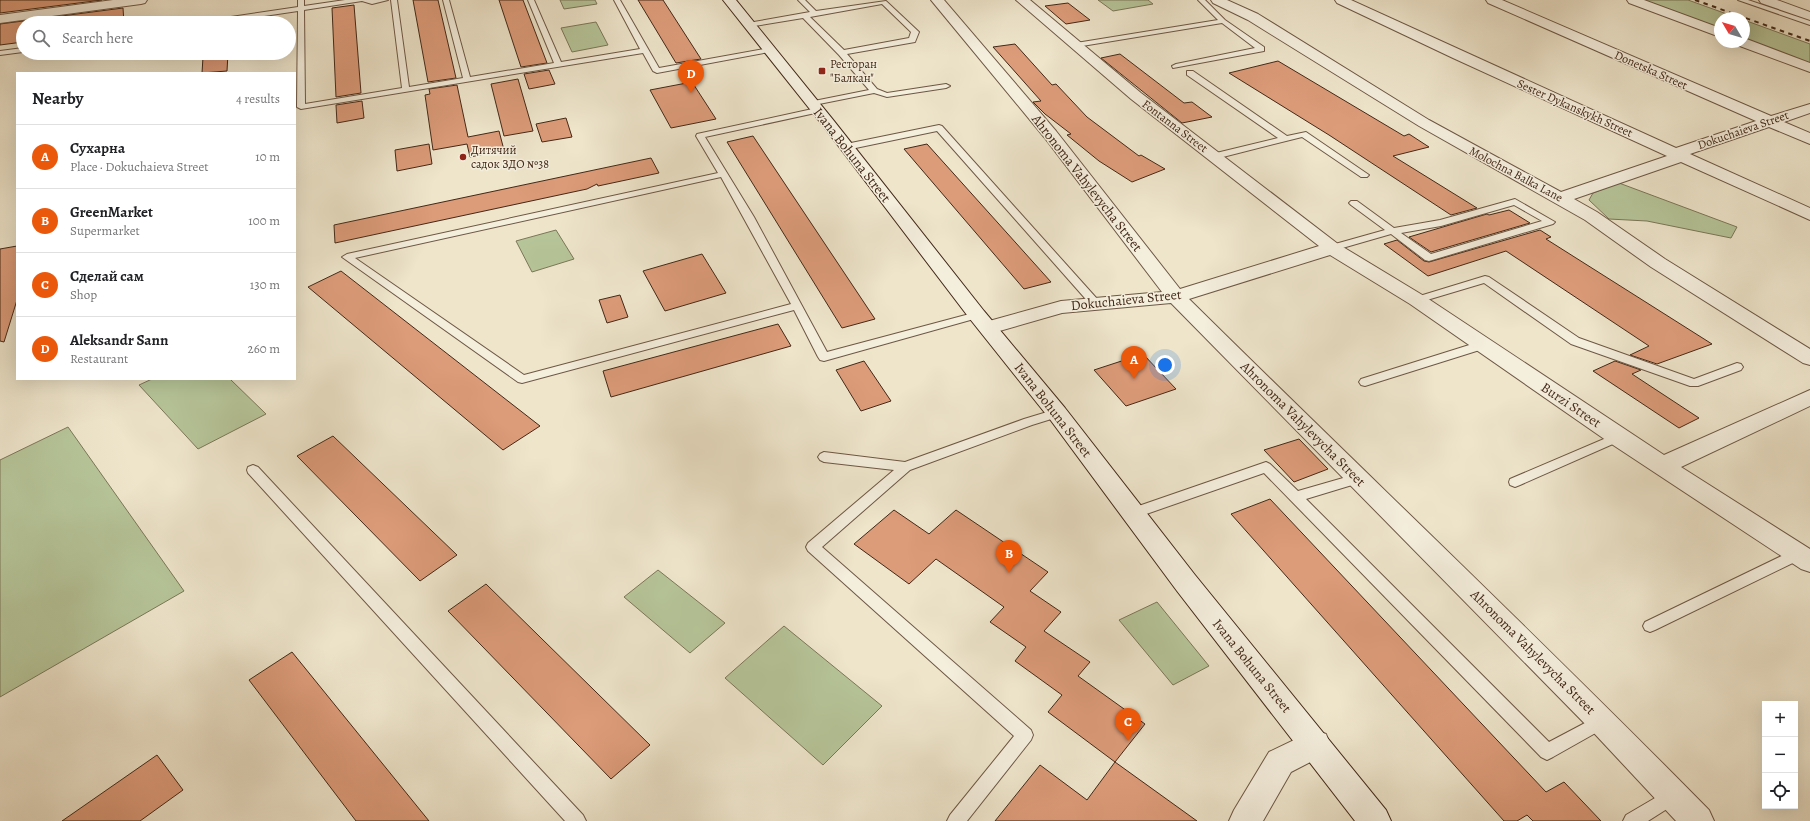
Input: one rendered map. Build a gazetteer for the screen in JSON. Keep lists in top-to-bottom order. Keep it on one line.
{"streets":{"street":["Donetska Street","Sester Dykanskykh Street","Fontanna Street","Dokuchaieva Street","Ivana Bohuna Street","Molochna Balka Lane","Ahronoma Vahylevycha Street","Burzi Street"]},"crossings":[["Donetska Street","Dokuchaieva Street"],["Sester Dykanskykh Street","Dokuchaieva Street"],["Fontanna Street","Dokuchaieva Street"],["Fontanna Street","Burzi Street"],["Dokuchaieva Street","Ivana Bohuna Street"],["Dokuchaieva Street","Molochna Balka Lane"],["Dokuchaieva Street","Ahronoma Vahylevycha Street"],["Dokuchaieva Street","Burzi Street"]],"places":{"transit":["Ресторан \"Балкан\""],"other":["Дитячий садок ЗДО №38"]},"north":"top left","page":{"search":"Search here","pins":["D","A","B","C"],"heading":["Nearby","4 results"],"list":[{"mark":"A","name":"Сухарна","note":"Place · Dokuchaieva Street","value":"10 m"},{"mark":"B","name":"GreenMarket","note":"Supermarket","value":"100 m"},{"mark":"C","name":"Сделай сам","note":"Shop","value":"130 m"},{"mark":"D","name":"Aleksandr Sann","note":"Restaurant","value":"260 m"}],"map_buttons":["+","−"]}}
